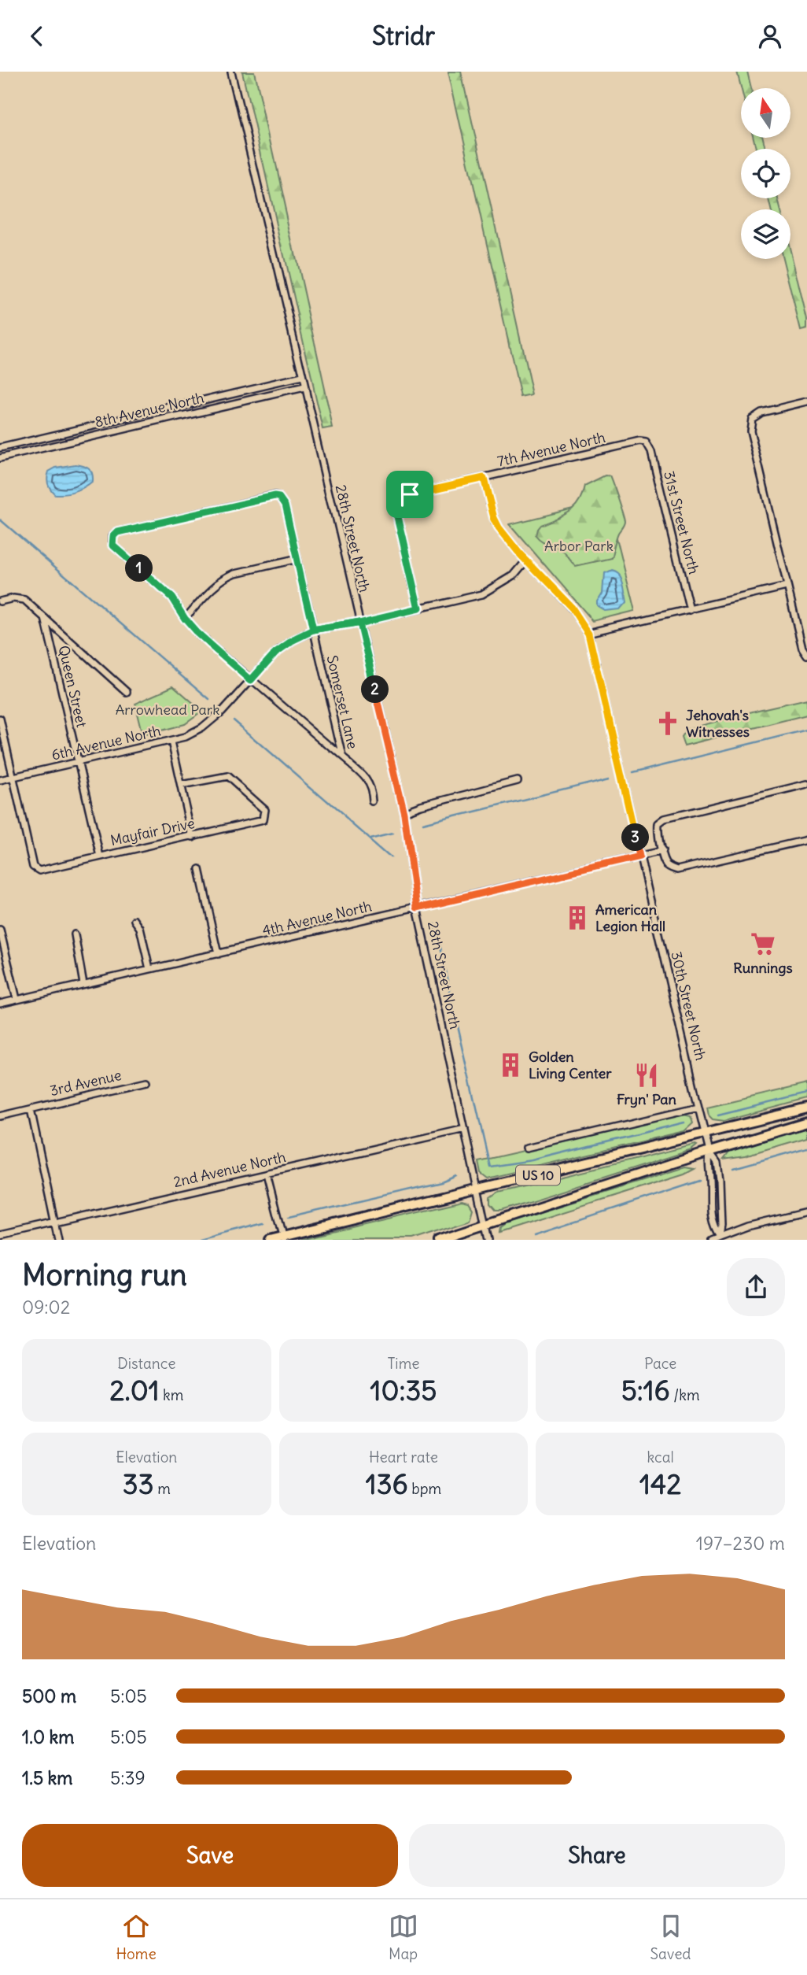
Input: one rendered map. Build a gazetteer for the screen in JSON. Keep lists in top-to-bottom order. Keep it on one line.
{"streets":{"main road":["US 10"],"street":["8th Avenue North","7th Avenue North","31st Street North","28th Street North","Queen Street","Somerset Lane","6th Avenue North","Mayfair Drive","4th Avenue North","30th Street North","3rd Avenue","2nd Avenue North"]},"crossings":[["8th Avenue North","28th Street North"],["7th Avenue North","31st Street North"],["7th Avenue North","6th Avenue North"],["7th Avenue North","30th Street North"],["28th Street North","6th Avenue North"],["28th Street North","4th Avenue North"],["28th Street North","2nd Avenue North"],["28th Street North","US 10"],["Queen Street","6th Avenue North"],["Queen Street","Mayfair Drive"],["Somerset Lane","6th Avenue North"],["6th Avenue North","Mayfair Drive"],["6th Avenue North","30th Street North"],["4th Avenue North","30th Street North"],["30th Street North","US 10"]],"parks":["Arbor Park","Arrowhead Park"],"places":{"church":["Jehovah's Witnesses"],"building":["American Legion Hall","Golden Living Center"],"supermarket":["Runnings"],"restaurant":["Fryn' Pan"]},"north":"top","page":{"header":"Stridr","pins":["1","2","3"],"heading":["Morning run","09:02"],"stats":[["Distance","2.01 km"],["Time","10:35"],["Pace","5:16 /km"],["Elevation","33 m"],["Heart rate","136 bpm"],["kcal","142"]],"chart":["Elevation","197–230 m"],"list":[{"name":"500 m","note":"5:05"},{"name":"1.0 km","note":"5:05"},{"name":"1.5 km","note":"5:39"}],"buttons":["Save","Share"],"tabs":["Home","Map","Saved"]}}
